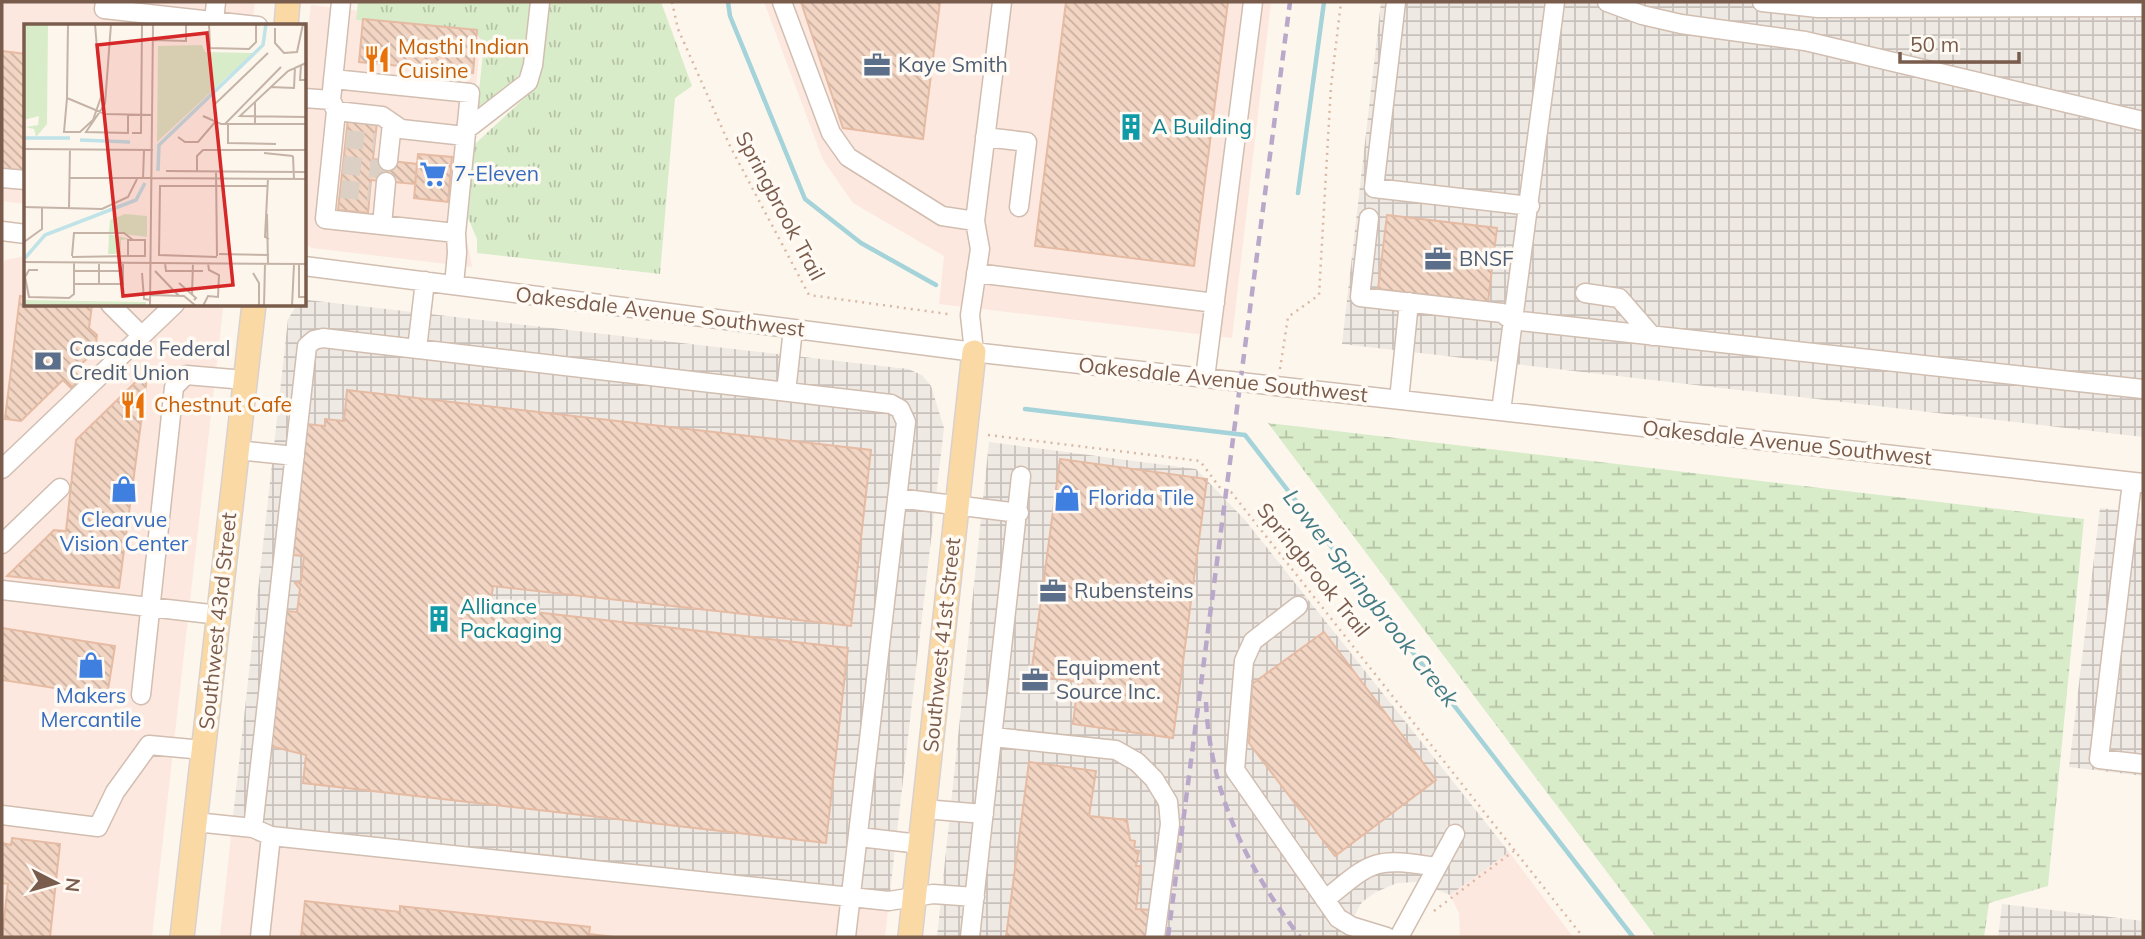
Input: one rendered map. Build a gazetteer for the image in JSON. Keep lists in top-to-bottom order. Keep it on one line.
{"streets":{"main road":["Southwest 43rd Street","Southwest 41st Street"],"street":["Oakesdale Avenue Southwest"],"path":["Springbrook Trail"]},"crossings":[["Oakesdale Avenue Southwest","Southwest 41st Street"]],"water":["Lower Springbrook Creek"],"places":{"restaurant":["Masthi Indian Cuisine","Chestnut Cafe"],"office":["Kaye Smith","BNSF","Rubensteins","Equipment Source Inc."],"building":["A Building","Alliance Packaging"],"supermarket":["7-Eleven"],"bank":["Cascade Federal Credit Union"],"shop":["Clearvue Vision Center","Florida Tile","Makers Mercantile"]},"scale_bar":"50 m","north":"right"}
